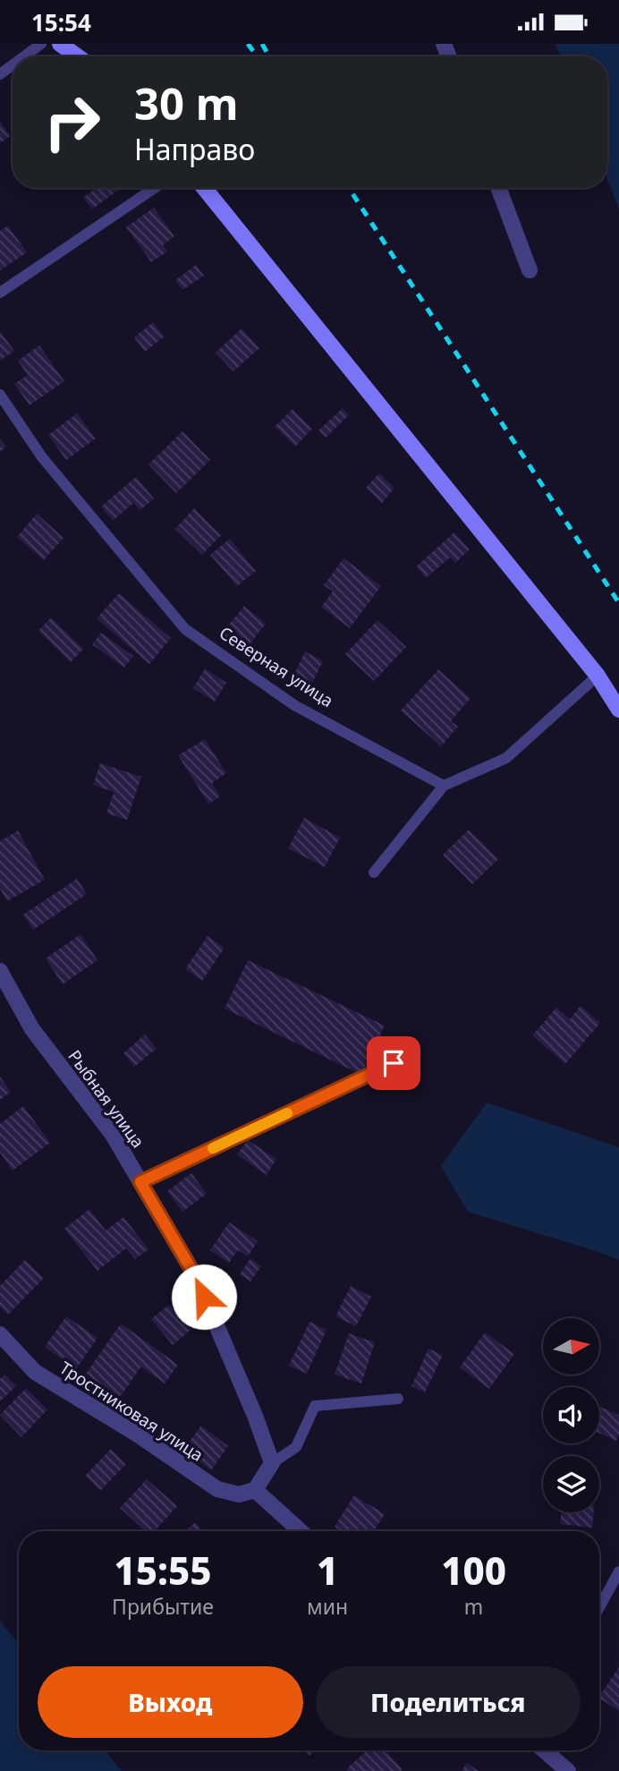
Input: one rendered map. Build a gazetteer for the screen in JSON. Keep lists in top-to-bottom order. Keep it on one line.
{"streets":{"street":["Рыбная улица","Тростниковая улица"],"lane":["Северная улица"]},"north":"right","page":{"status":"15:54","turn":["30 m","Направо"],"eta":["15:55","Прибытие","1","мин","100","m"],"buttons":["Выход","Поделиться"]}}
